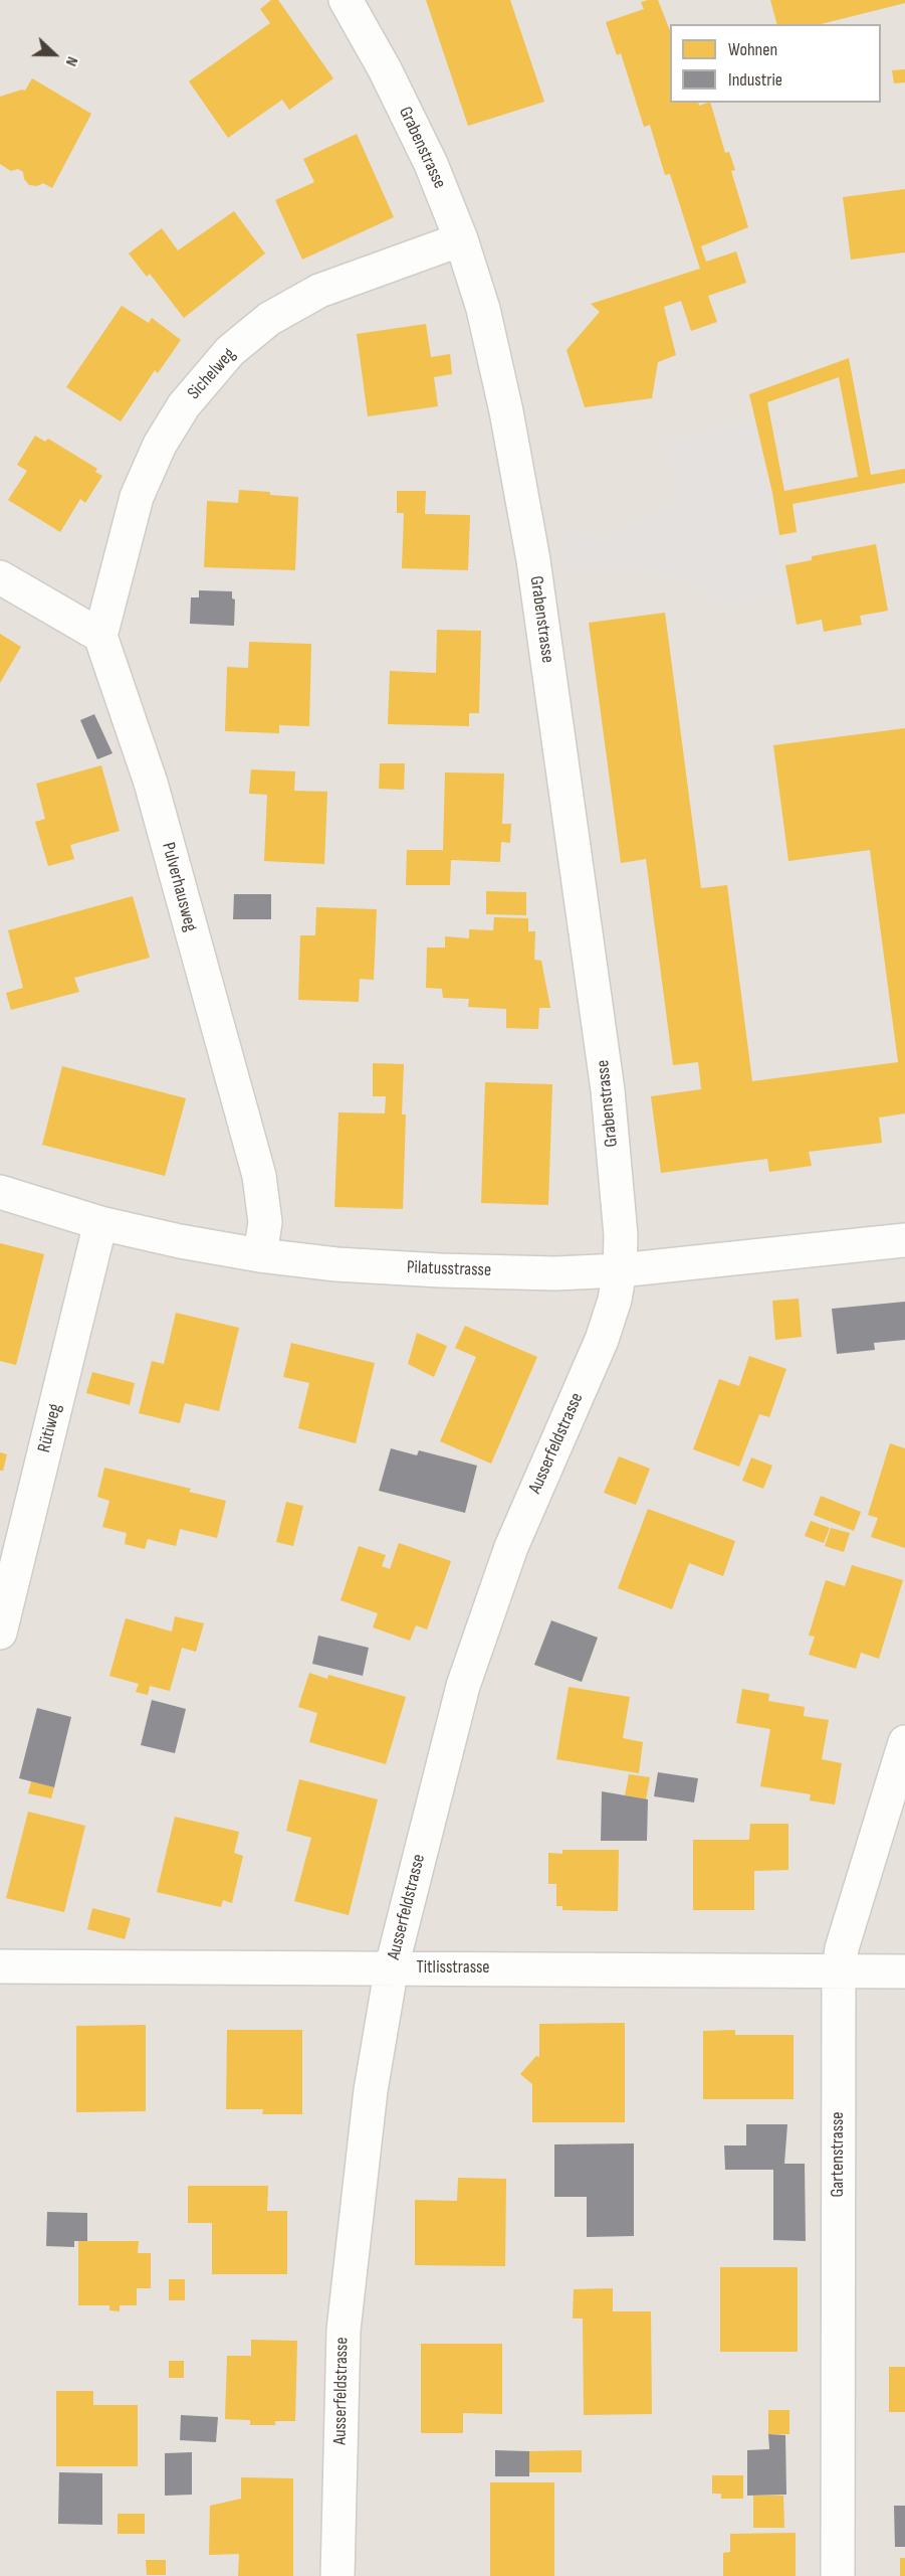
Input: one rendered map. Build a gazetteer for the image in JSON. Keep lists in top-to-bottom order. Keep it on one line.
{"streets":{"street":["Grabenstrasse","Sichelweg","Pulverhausweg","Pilatusstrasse","Rütiweg","Ausserfeldstrasse","Titlisstrasse","Gartenstrasse"]},"crossings":[["Grabenstrasse","Sichelweg"],["Grabenstrasse","Pilatusstrasse"],["Grabenstrasse","Ausserfeldstrasse"],["Sichelweg","Pulverhausweg"],["Pulverhausweg","Pilatusstrasse"],["Pilatusstrasse","Rütiweg"],["Pilatusstrasse","Ausserfeldstrasse"],["Ausserfeldstrasse","Titlisstrasse"],["Titlisstrasse","Gartenstrasse"]],"legend":["Wohnen","Industrie"],"north":"right"}
